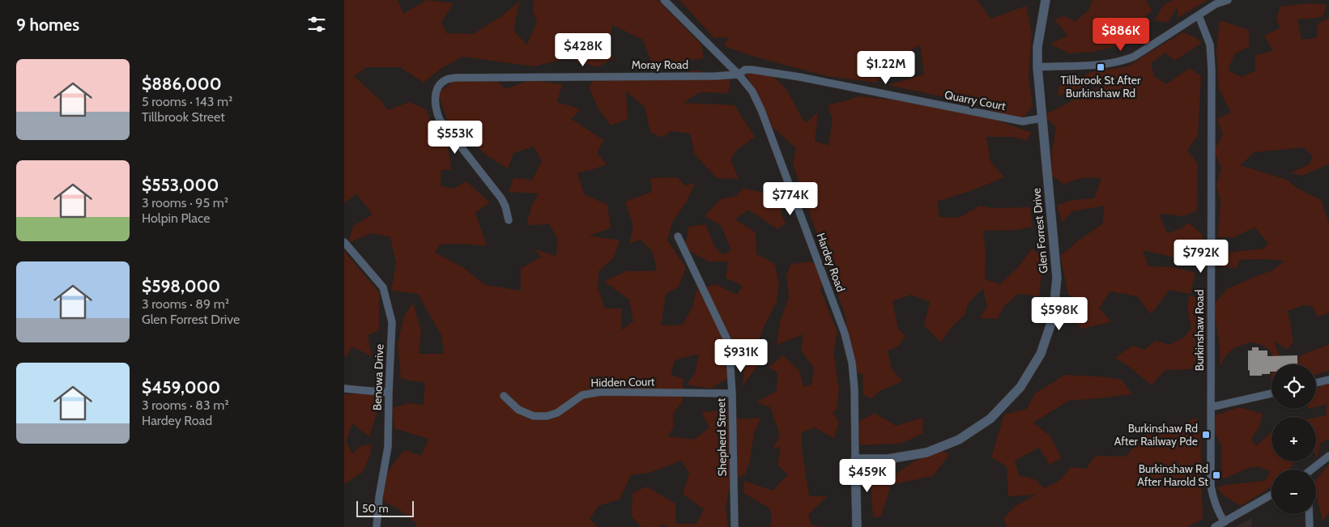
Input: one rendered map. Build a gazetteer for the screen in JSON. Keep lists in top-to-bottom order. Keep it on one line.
{"streets":{"street":["Moray Road","Quarry Court","Glen Forrest Drive","Hardey Road","Burkinshaw Road","Benowa Drive","Hidden Court","Shepherd Street"]},"crossings":[["Moray Road","Quarry Court"],["Moray Road","Hardey Road"],["Quarry Court","Glen Forrest Drive"],["Quarry Court","Hardey Road"],["Glen Forrest Drive","Hardey Road"],["Hidden Court","Shepherd Street"]],"places":{"transit":["Tillbrook St After Burkinshaw Rd","Burkinshaw Rd After Railway Pde","Burkinshaw Rd After Harold St"]},"scale_bar":"50 m","page":{"heading":"9 homes","price":["$886K","$428K","$1.22M","$553K","$774K","$792K","$598K","$931K","$459K"],"list":[{"name":"$886,000","note":"5 rooms · 143 m² · Tillbrook Street"},{"name":"$553,000","note":"3 rooms · 95 m² · Holpin Place"},{"name":"$598,000","note":"3 rooms · 89 m² · Glen Forrest Drive"},{"name":"$459,000","note":"3 rooms · 83 m² · Hardey Road"}],"map_buttons":["+","−"],"scale":"50 m"}}
